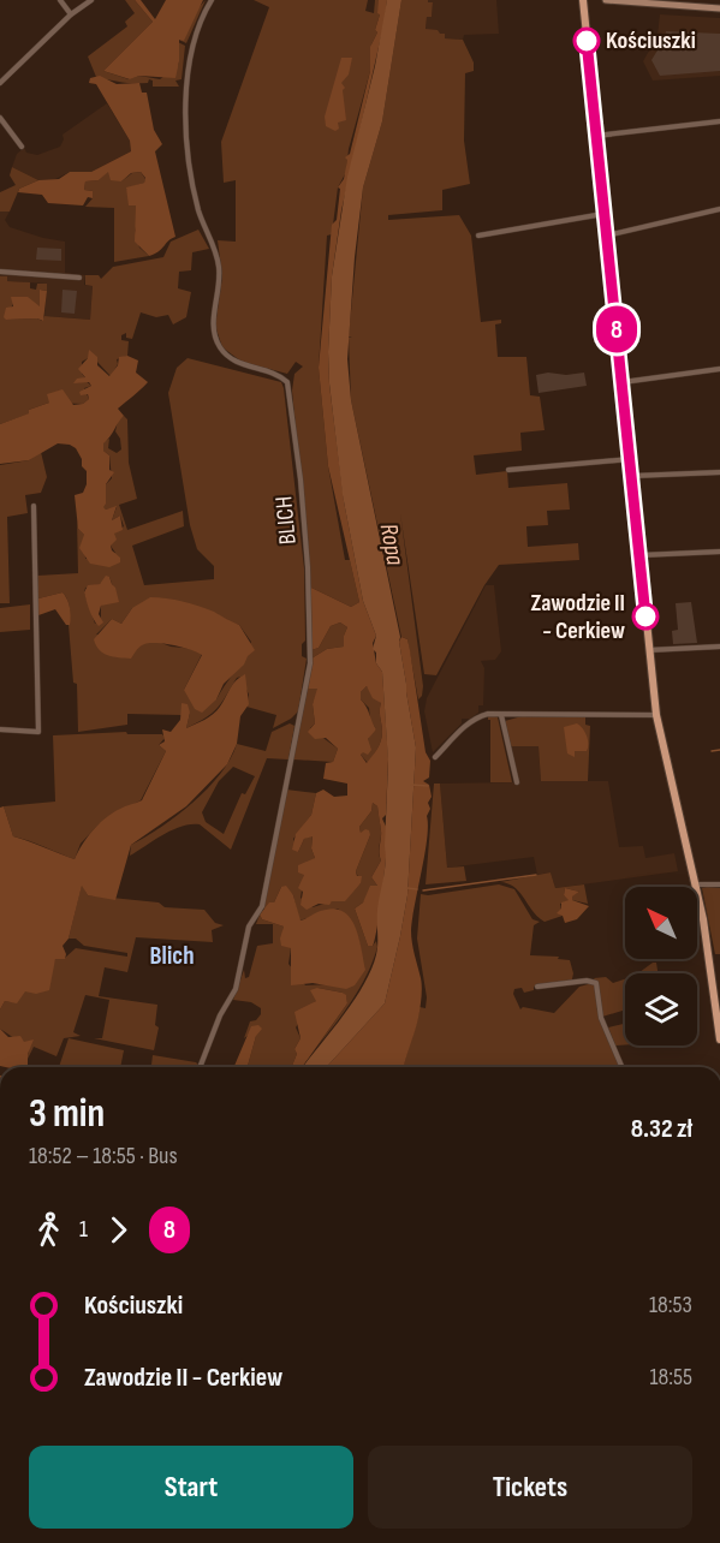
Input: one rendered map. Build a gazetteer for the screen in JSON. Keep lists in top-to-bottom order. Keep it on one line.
{"streets":{"street":["BLICH"]},"districts":["Blich"],"water":["Ropa"],"places":["Kościuszki","Zawodzie II - Cerkiew"],"lines":["bus line 8"],"north":"top left","page":{"on_map":"8","heading":["3 min","18:52 – 18:55 · Bus","8.32 zł"],"legs":["1","8"],"list":[{"name":"Kościuszki","value":"18:53"},{"name":"Zawodzie II - Cerkiew","value":"18:55"}],"buttons":["Start","Tickets"]}}
